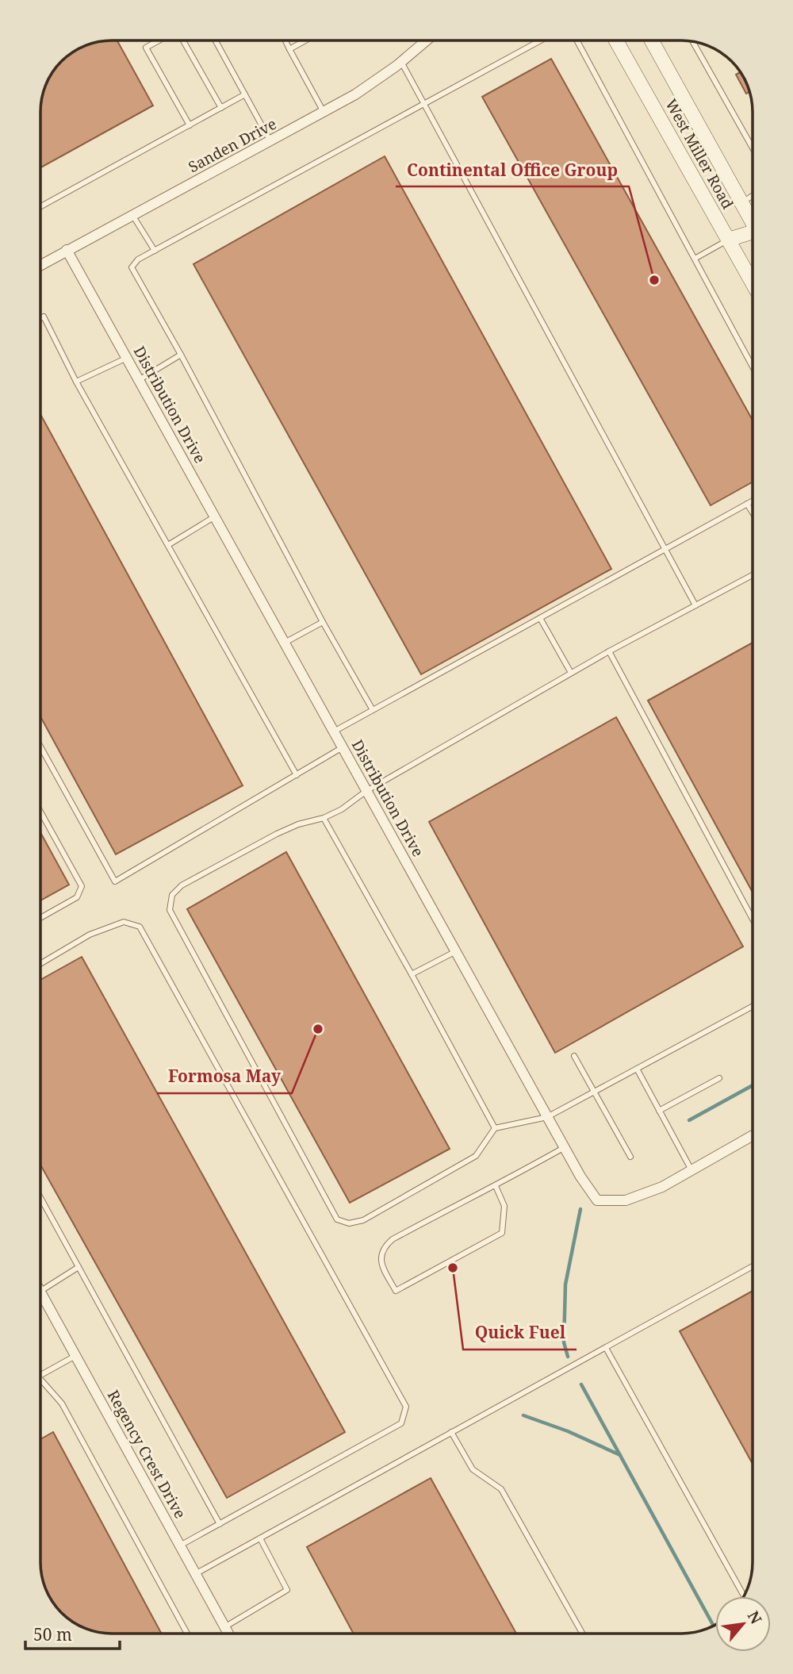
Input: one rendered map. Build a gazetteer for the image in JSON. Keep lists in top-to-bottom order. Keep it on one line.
{"streets":{"main road":["West Miller Road"],"street":["Sanden Drive","Distribution Drive","Regency Crest Drive"]},"crossings":[["Sanden Drive","Distribution Drive"]],"places":["Continental Office Group","Formosa May","Quick Fuel"],"scale_bar":"50 m","north":"top right"}
